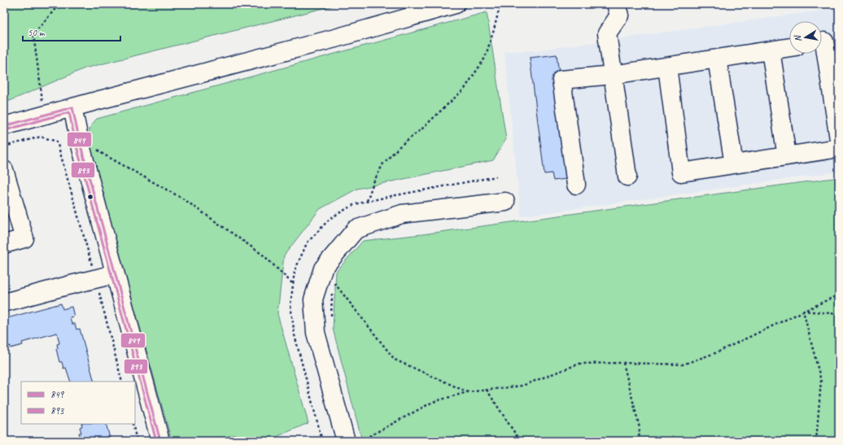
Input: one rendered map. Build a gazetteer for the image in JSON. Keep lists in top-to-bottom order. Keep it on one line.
{"lines":["transit line 849","transit line 893"],"legend":["849","893"],"scale_bar":"50 m","north":"left"}
